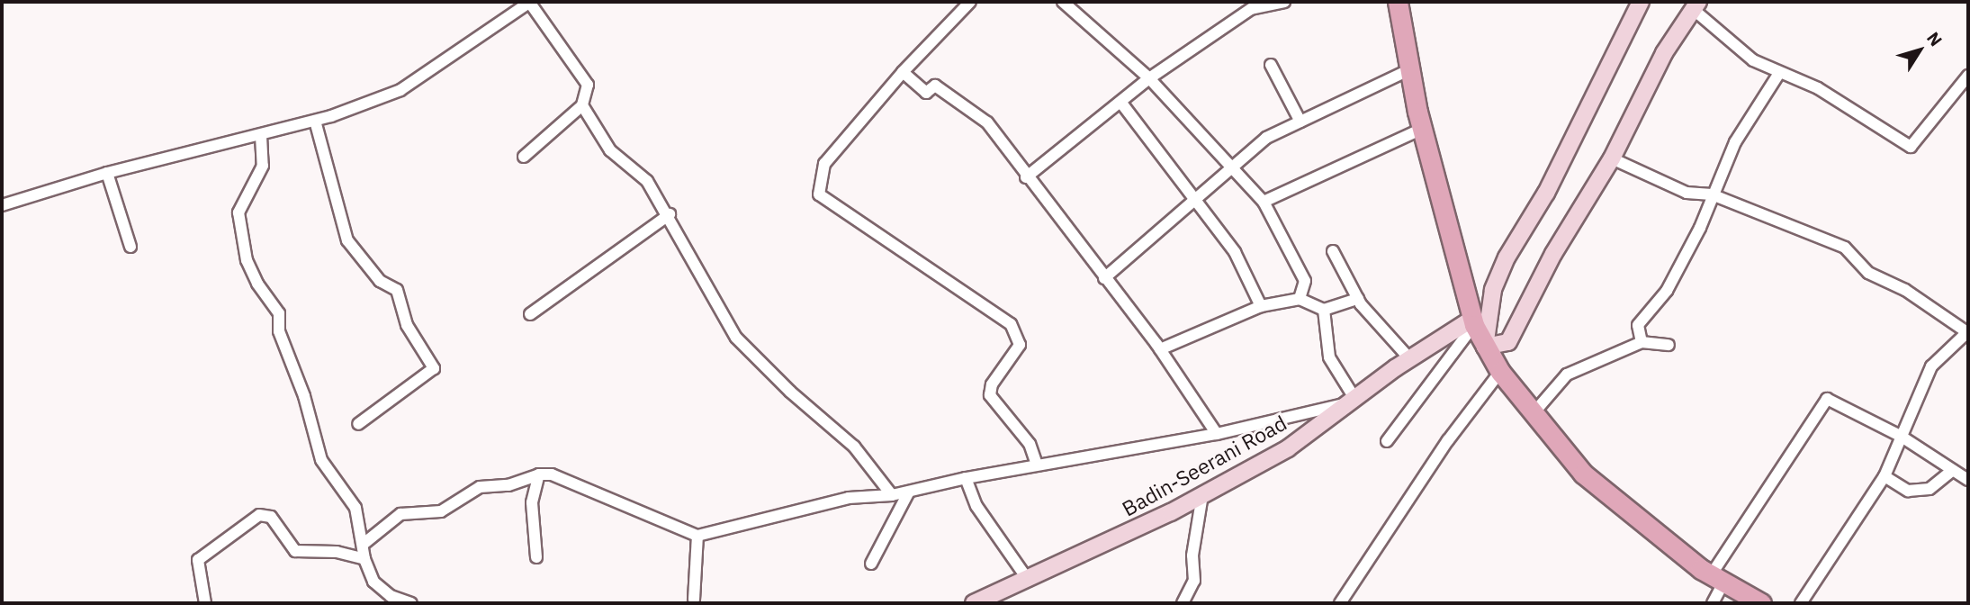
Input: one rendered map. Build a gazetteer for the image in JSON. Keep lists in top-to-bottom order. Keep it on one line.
{"streets":{"street":["Badin-Seerani Road"]},"north":"top right"}
